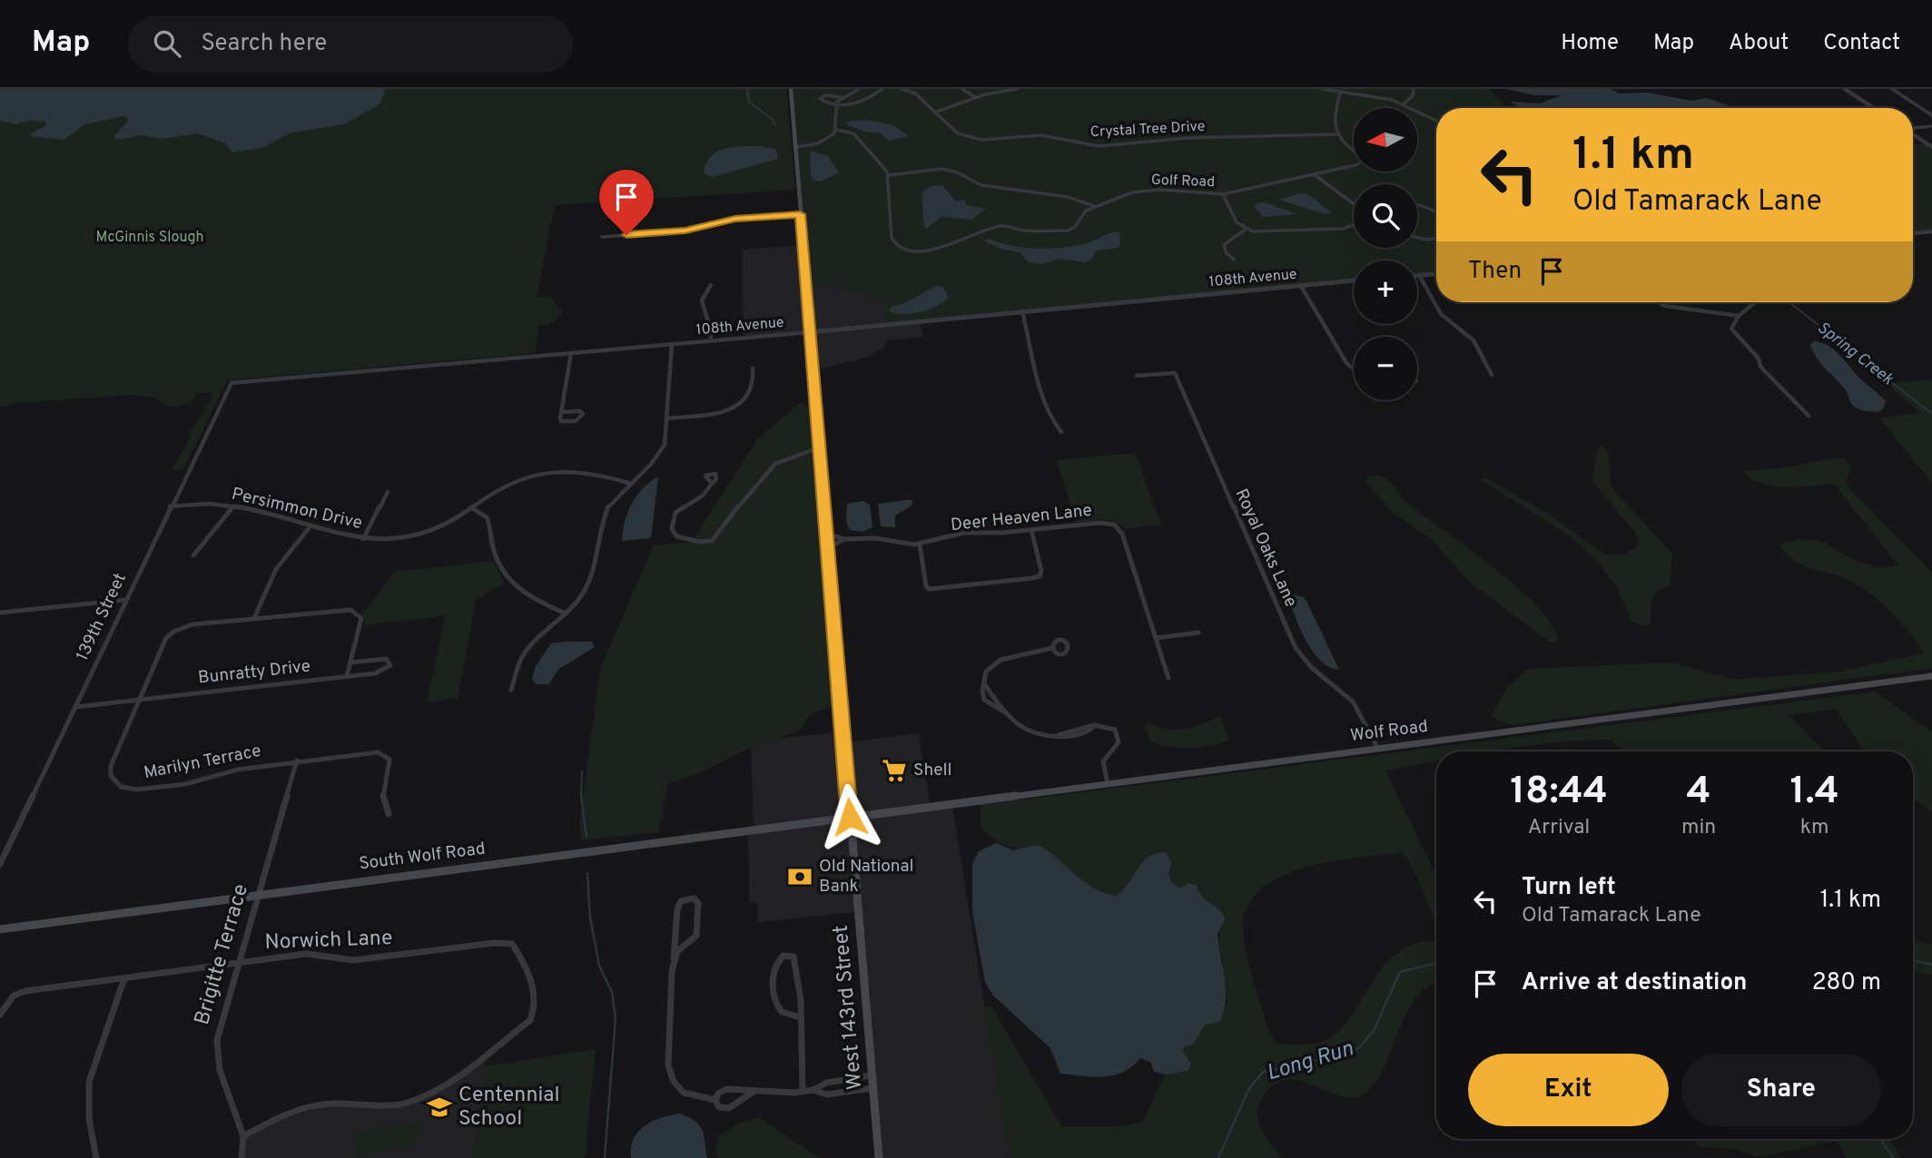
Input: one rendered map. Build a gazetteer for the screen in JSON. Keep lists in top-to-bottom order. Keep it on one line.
{"streets":{"main road":["Wolf Road","South Wolf Road","West 143rd Street"],"street":["Crystal Tree Drive","Golf Road","108th Avenue","Persimmon Drive","Deer Heaven Lane","Royal Oaks Lane","139th Street","Bunratty Drive","Marilyn Terrace","Norwich Lane","Brigitte Terrace"]},"crossings":[["Crystal Tree Drive","Golf Road"],["108th Avenue","139th Street"],["108th Avenue","West 143rd Street"],["Persimmon Drive","139th Street"],["Deer Heaven Lane","West 143rd Street"],["Royal Oaks Lane","Wolf Road"],["139th Street","Bunratty Drive"],["Bunratty Drive","Marilyn Terrace"],["Wolf Road","South Wolf Road"],["Wolf Road","West 143rd Street"],["Marilyn Terrace","Brigitte Terrace"],["South Wolf Road","Brigitte Terrace"],["South Wolf Road","West 143rd Street"],["Norwich Lane","Brigitte Terrace"]],"water":["Spring Creek","Long Run"],"parks":["McGinnis Slough"],"places":{"supermarket":["Shell"],"bank":["Old National Bank"],"school or university":["Centennial School"]},"north":"left","page":{"header":"Map","search":"Search here","nav":["Home","Map","About","Contact"],"map_buttons":["+","−"],"turn":["1.1 km","Old Tamarack Lane"],"then":"Then","eta":["18:44","Arrival","4","min","1.4","km"],"list":[{"name":"Turn left","note":"Old Tamarack Lane","value":"1.1 km"},{"name":"Arrive at destination","value":"280 m"}],"buttons":["Exit","Share"]}}
